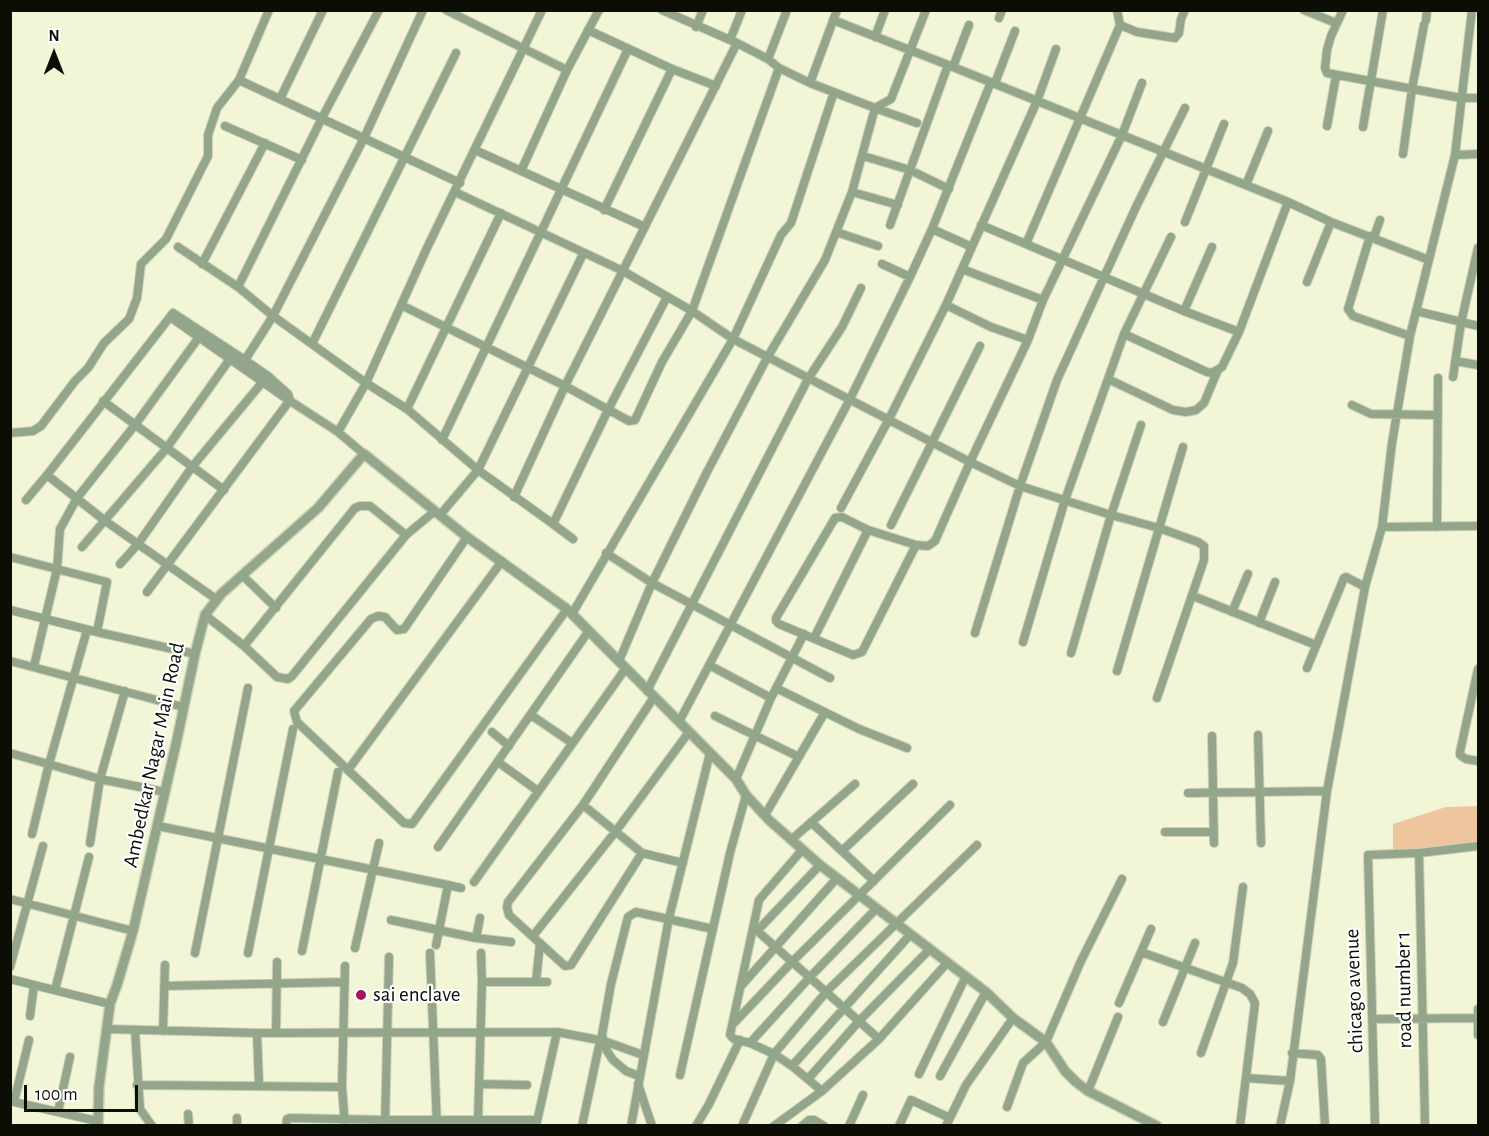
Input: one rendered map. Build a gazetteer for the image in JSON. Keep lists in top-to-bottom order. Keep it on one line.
{"streets":{"street":["Ambedkar Nagar Main Road","road number 1","chicago avenue"]},"crossings":[["road number 1","chicago avenue"]],"places":["sai enclave"],"scale_bar":"100 m","north":"top"}
